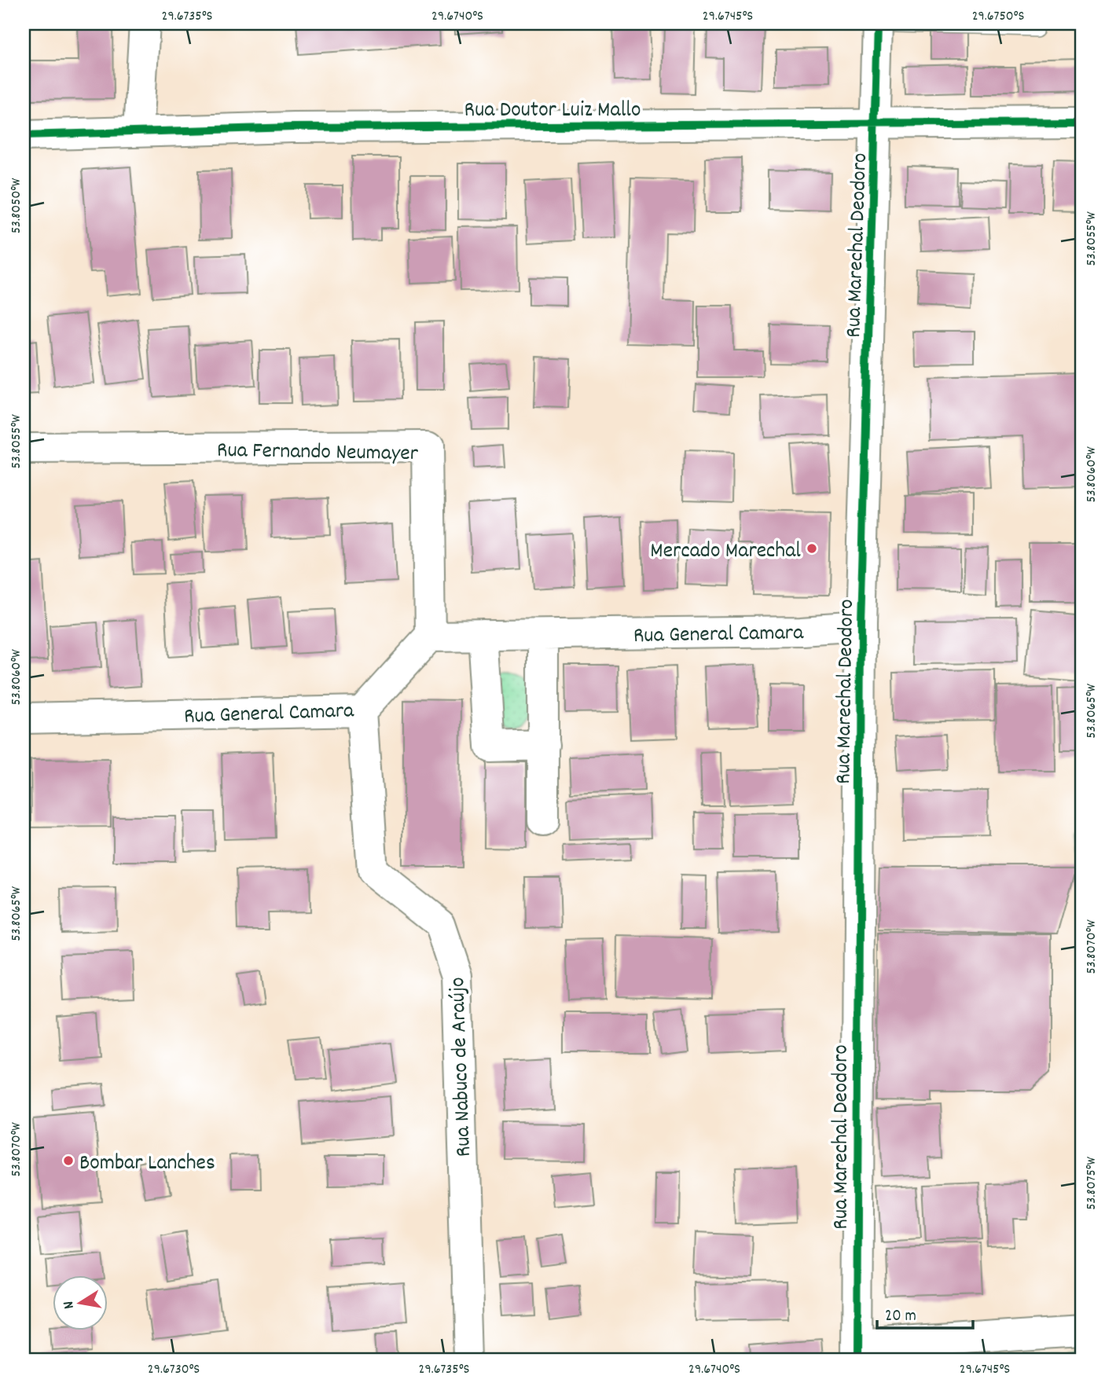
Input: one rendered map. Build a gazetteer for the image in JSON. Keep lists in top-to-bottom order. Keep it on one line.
{"streets":{"street":["Rua Doutor Luiz Mallo","Rua Marechal Deodoro","Rua Fernando Neumayer","Rua General Camara","Rua Nabuco de Araújo"]},"crossings":[["Rua Doutor Luiz Mallo","Rua Marechal Deodoro"],["Rua Marechal Deodoro","Rua General Camara"],["Rua Fernando Neumayer","Rua General Camara"],["Rua General Camara","Rua Nabuco de Araújo"]],"places":["Mercado Marechal","Bombar Lanches"],"scale_bar":"20 m","north":"left","coordinates":["29.6735°S","29.6740°S","29.6745°S","29.6750°S","53.8050°W","53.8055°W","53.8060°W","53.8065°W","53.8070°W","53.8075°W","29.6730°S"]}
